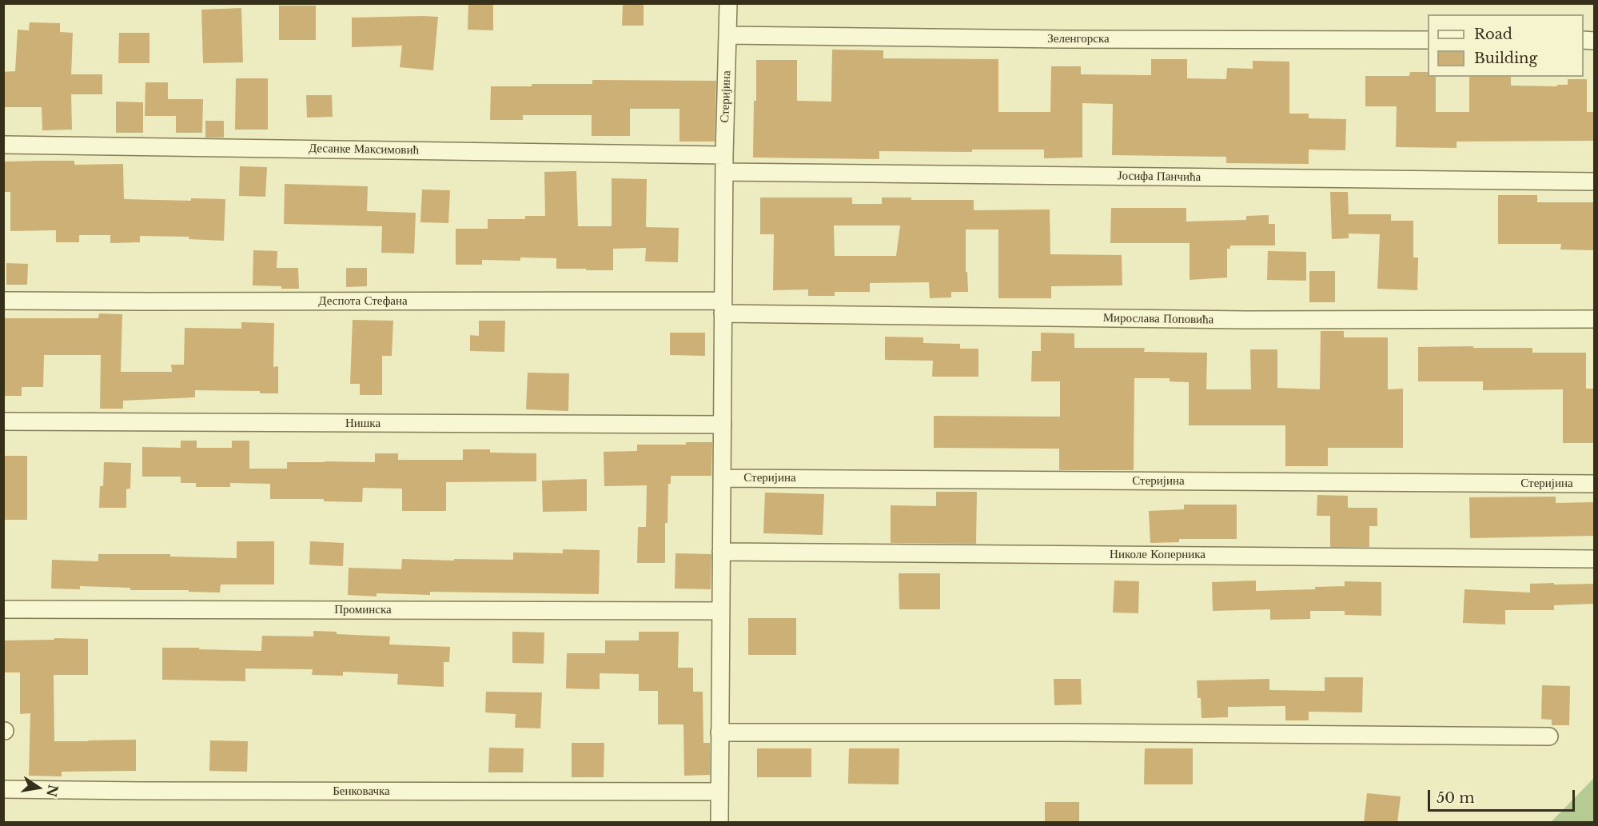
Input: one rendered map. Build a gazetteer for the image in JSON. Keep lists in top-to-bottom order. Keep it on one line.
{"streets":{"street":["Зеленгорска","Стеријина","Десанке Максимовић","Јосифа Панчића","Деспота Стефана","Мирослава Поповића","Нишка","Николе Коперника","Проминска","Бенковачка"]},"crossings":[["Зеленгорска","Стеријина"],["Стеријина","Десанке Максимовић"],["Стеријина","Јосифа Панчића"],["Стеријина","Деспота Стефана"],["Стеријина","Мирослава Поповића"],["Стеријина","Нишка"],["Стеријина","Николе Коперника"],["Стеријина","Проминска"],["Стеријина","Бенковачка"],["Деспота Стефана","Мирослава Поповића"]],"legend":["Road","Building"],"scale_bar":"50 m","north":"right"}
